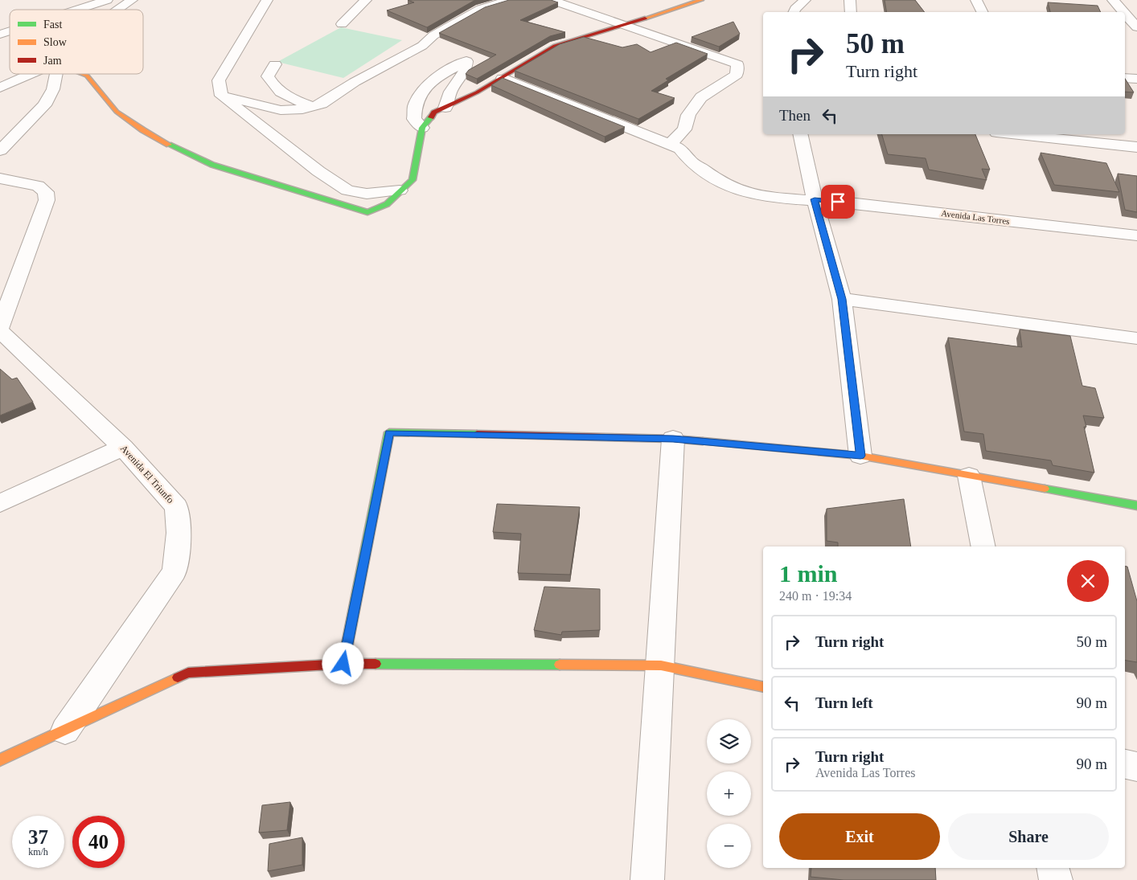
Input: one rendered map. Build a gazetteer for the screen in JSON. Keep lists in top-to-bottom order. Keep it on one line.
{"streets":{"street":["Avenida Las Torres","Avenida El Triunfo"]},"legend":["Fast","Slow","Jam"],"page":{"turn":["50 m","Turn right"],"then":"Then","heading":["1 min","240 m · 19:34"],"list":[{"name":"Turn right","value":"50 m"},{"name":"Turn left","value":"90 m"},{"name":"Turn right","note":"Avenida Las Torres","value":"90 m"}],"map_buttons":["+","−"],"buttons":["Exit","Share"],"speed":"37 km/h","limit":"40"}}
